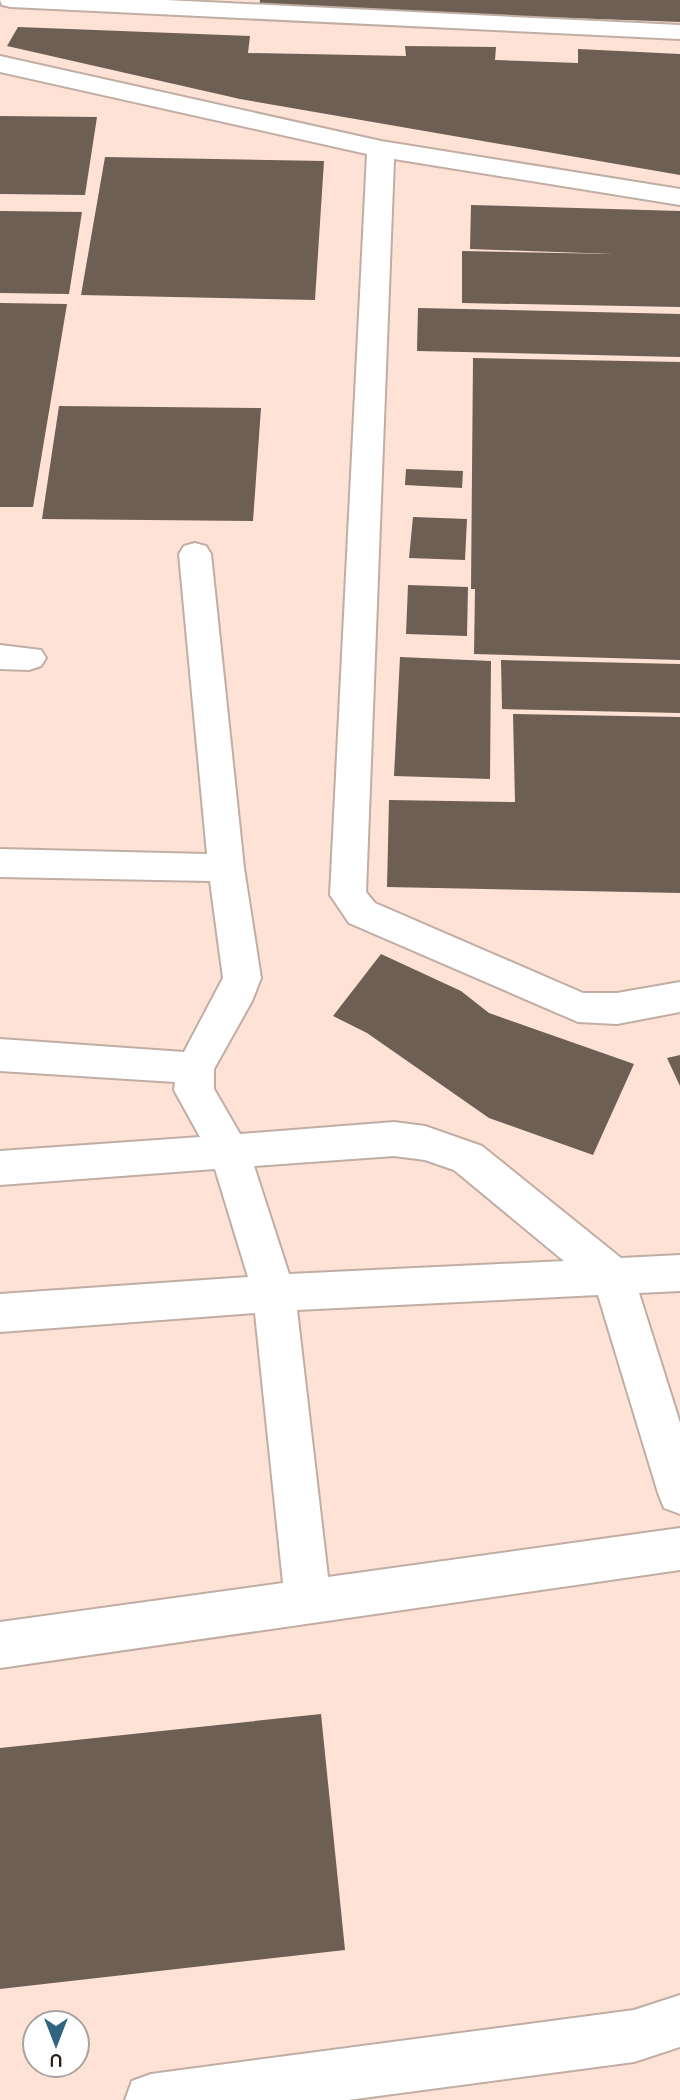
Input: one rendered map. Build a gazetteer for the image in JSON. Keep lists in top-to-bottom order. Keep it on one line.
{"north":"bottom"}
